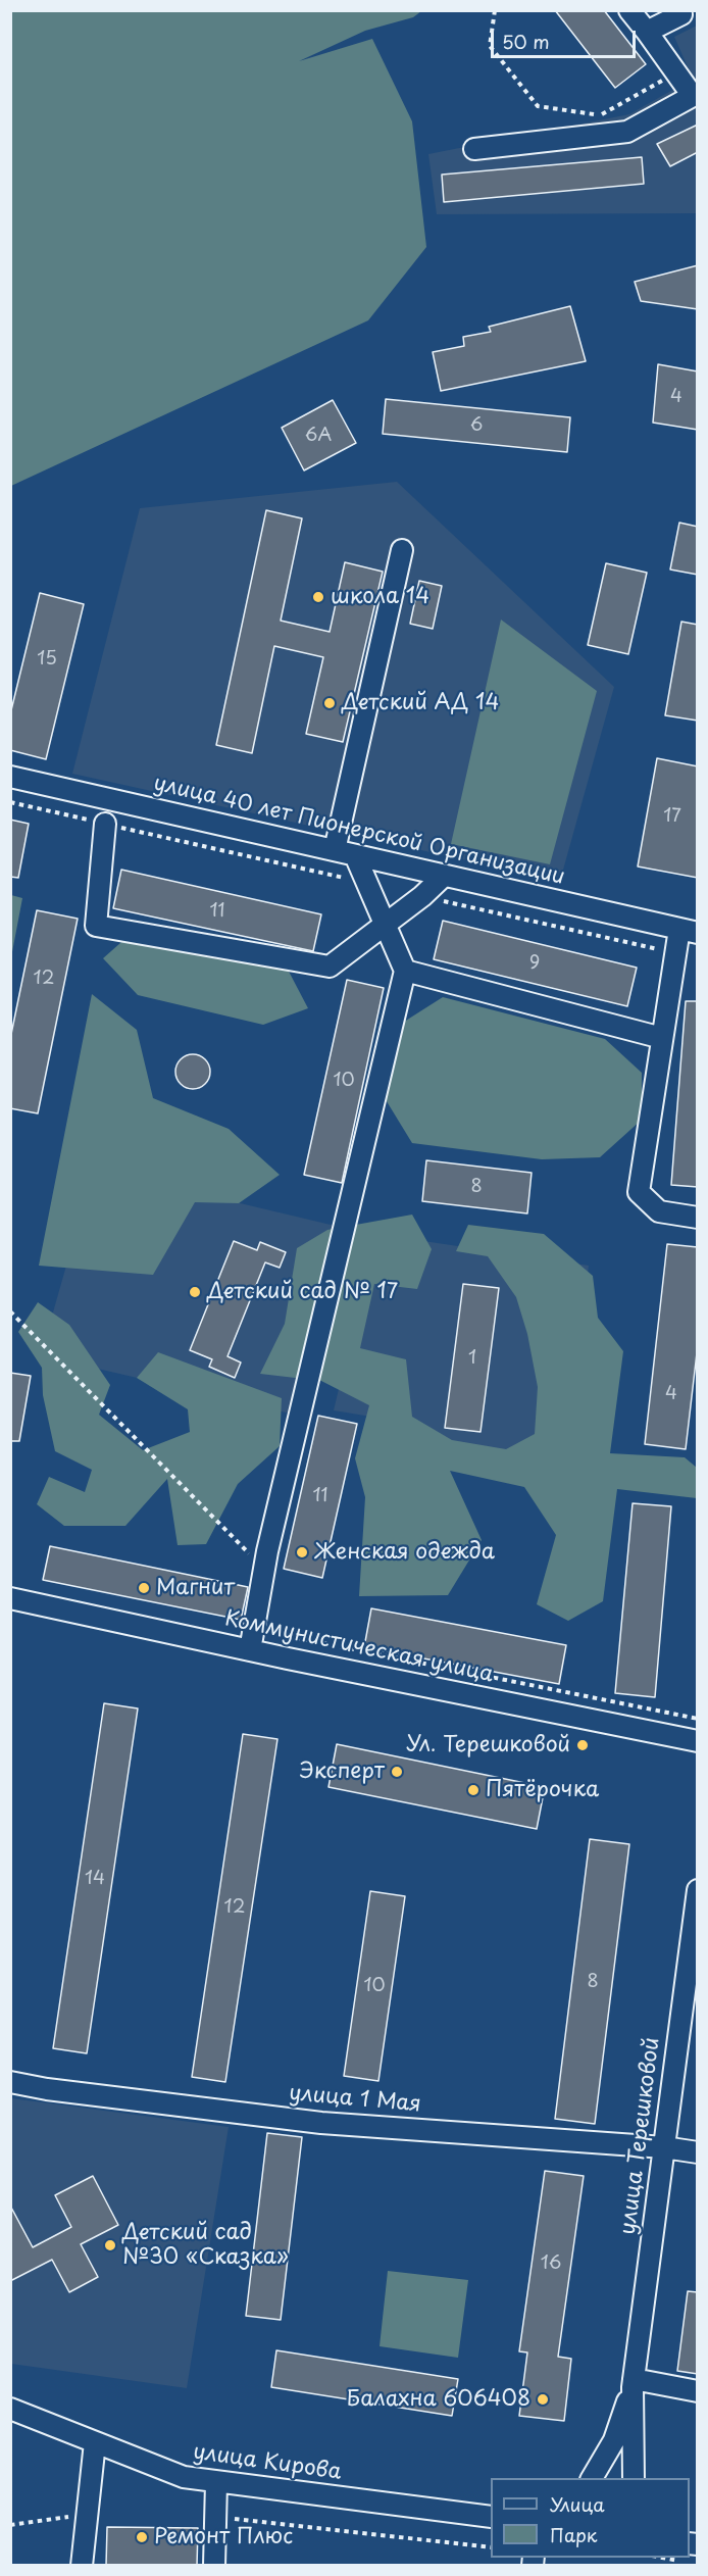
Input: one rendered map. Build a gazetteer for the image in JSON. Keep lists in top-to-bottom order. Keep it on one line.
{"streets":{"street":["улица 40 лет Пионерской Организации","Коммунистическая улица","улица 1 Мая","улица Терешковой","улица Кирова"]},"crossings":[["улица 1 Мая","улица Терешковой"]],"places":["школа 14","Детский АД 14","Детский сад № 17","Женская одежда","Магнит","Ул. Терешковой","Эксперт","Пятёрочка","Детский сад №30 «Сказка»","Балахна 606408","Ремонт Плюс"],"house_numbers":["4","6","6А","15","17","11","9","12","10","8","1","4","11","14","12","8","10","16"],"legend":["Улица","Парк"],"scale_bar":"50 m"}
